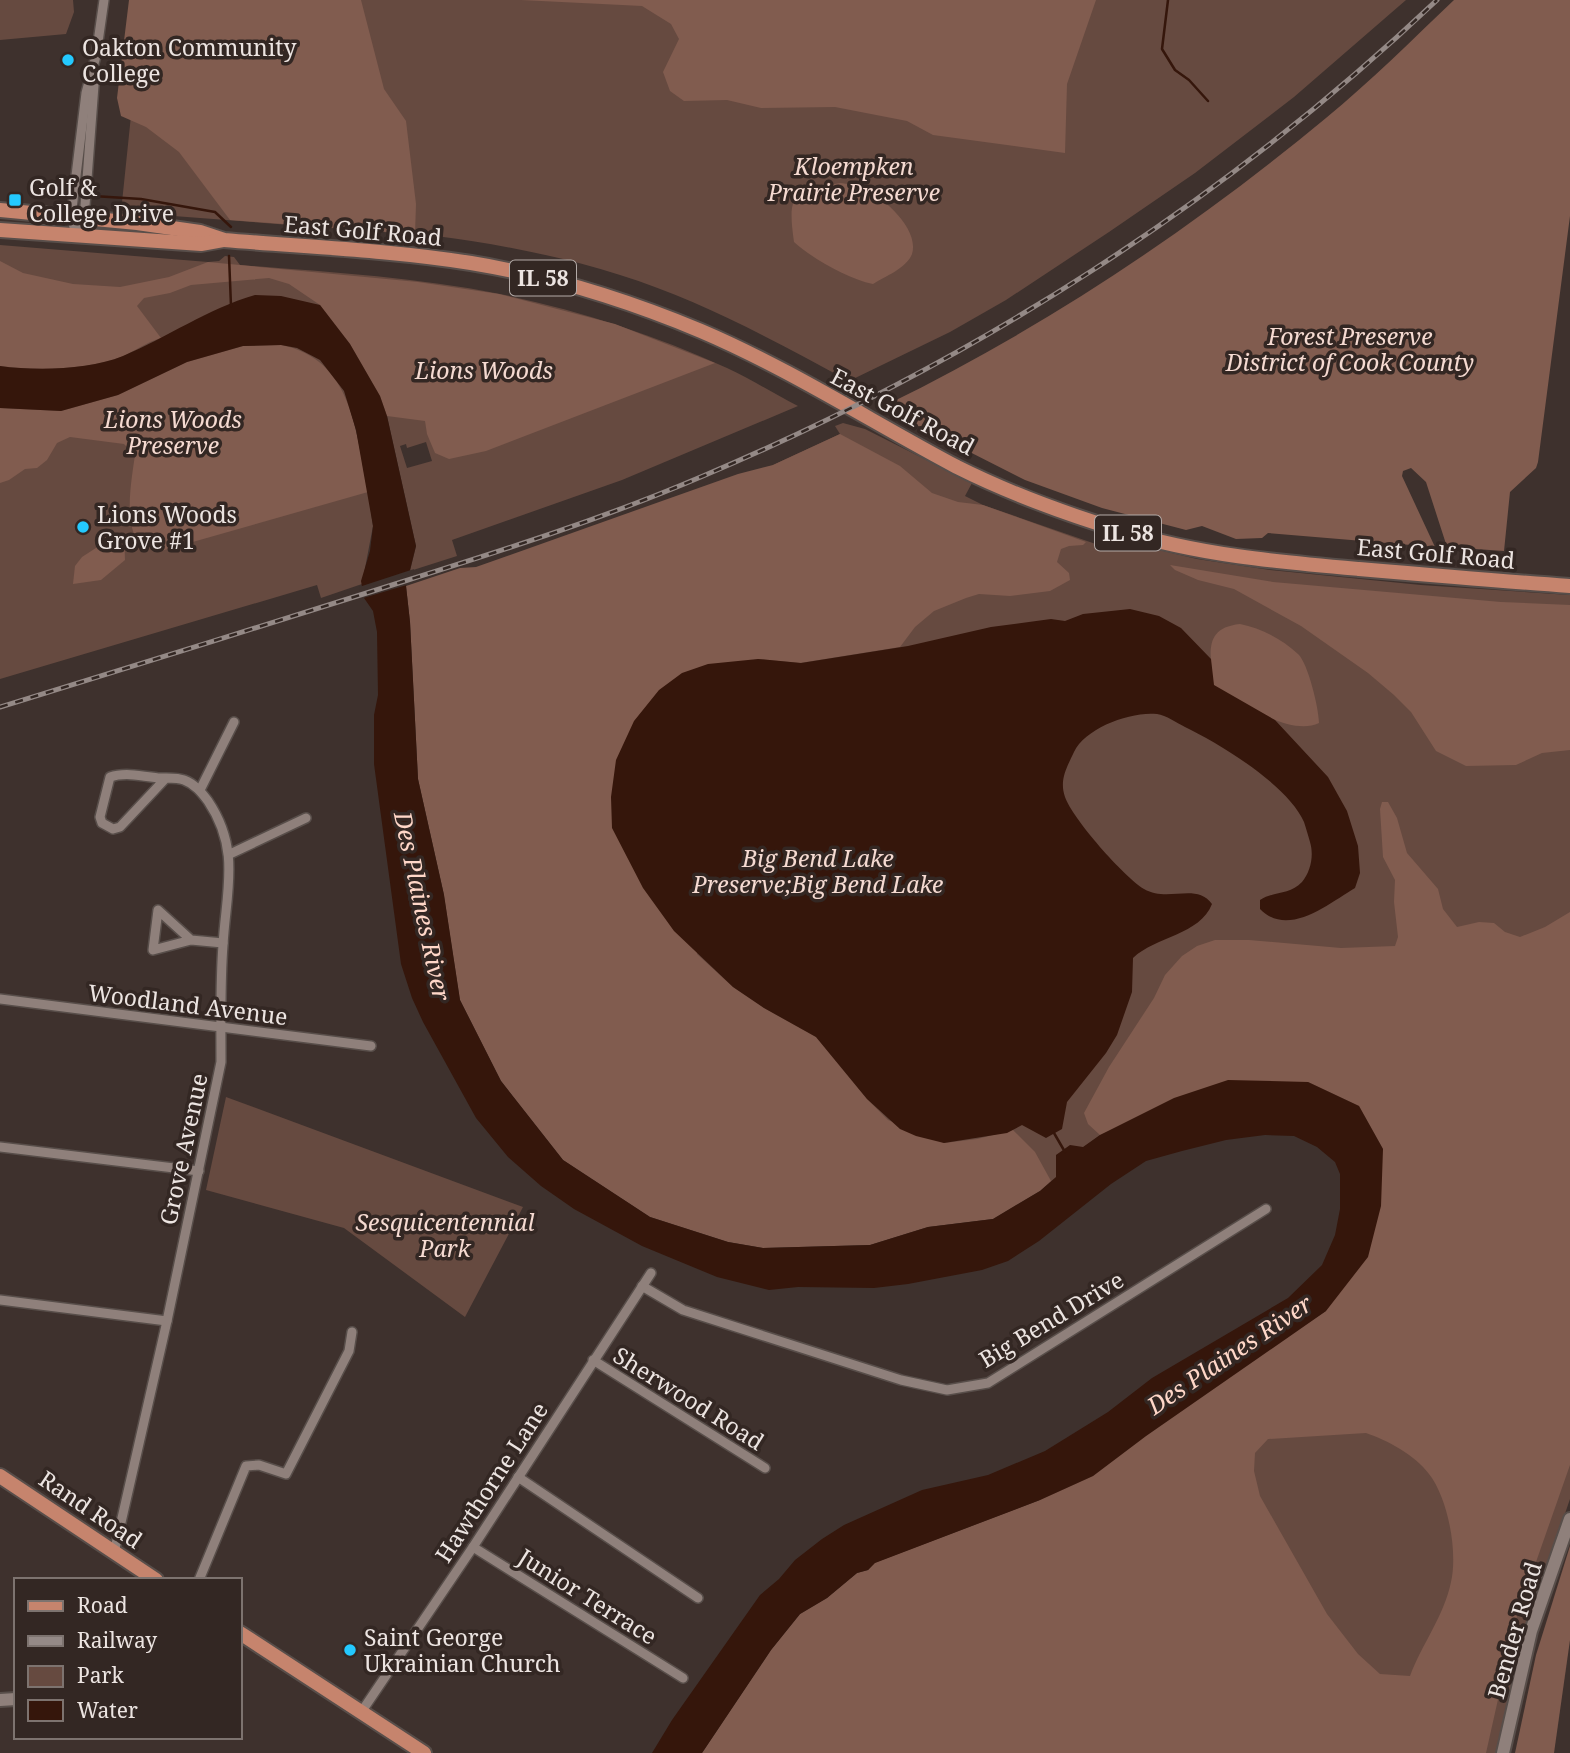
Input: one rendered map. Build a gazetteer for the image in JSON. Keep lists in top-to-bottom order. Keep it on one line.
{"streets":{"main road":["East Golf Road","IL 58","Rand Road"],"street":["Woodland Avenue","Grove Avenue","Big Bend Drive","Sherwood Road","Hawthorne Lane","Junior Terrace","Bender Road"]},"crossings":[["Woodland Avenue","Grove Avenue"],["Grove Avenue","Rand Road"],["Big Bend Drive","Hawthorne Lane"],["Sherwood Road","Hawthorne Lane"],["Hawthorne Lane","Junior Terrace"]],"water":["Des Plaines River"],"parks":["Kloempken Prairie Preserve","Forest Preserve District of Cook County","Lions Woods","Lions Woods Preserve","Big Bend Lake Preserve;Big Bend Lake","Sesquicentennial Park"],"places":{"other":["Oakton Community College","Lions Woods Grove #1","Saint George Ukrainian Church"],"transit":["Golf & College Drive"]},"legend":["Road","Railway","Park","Water"]}
